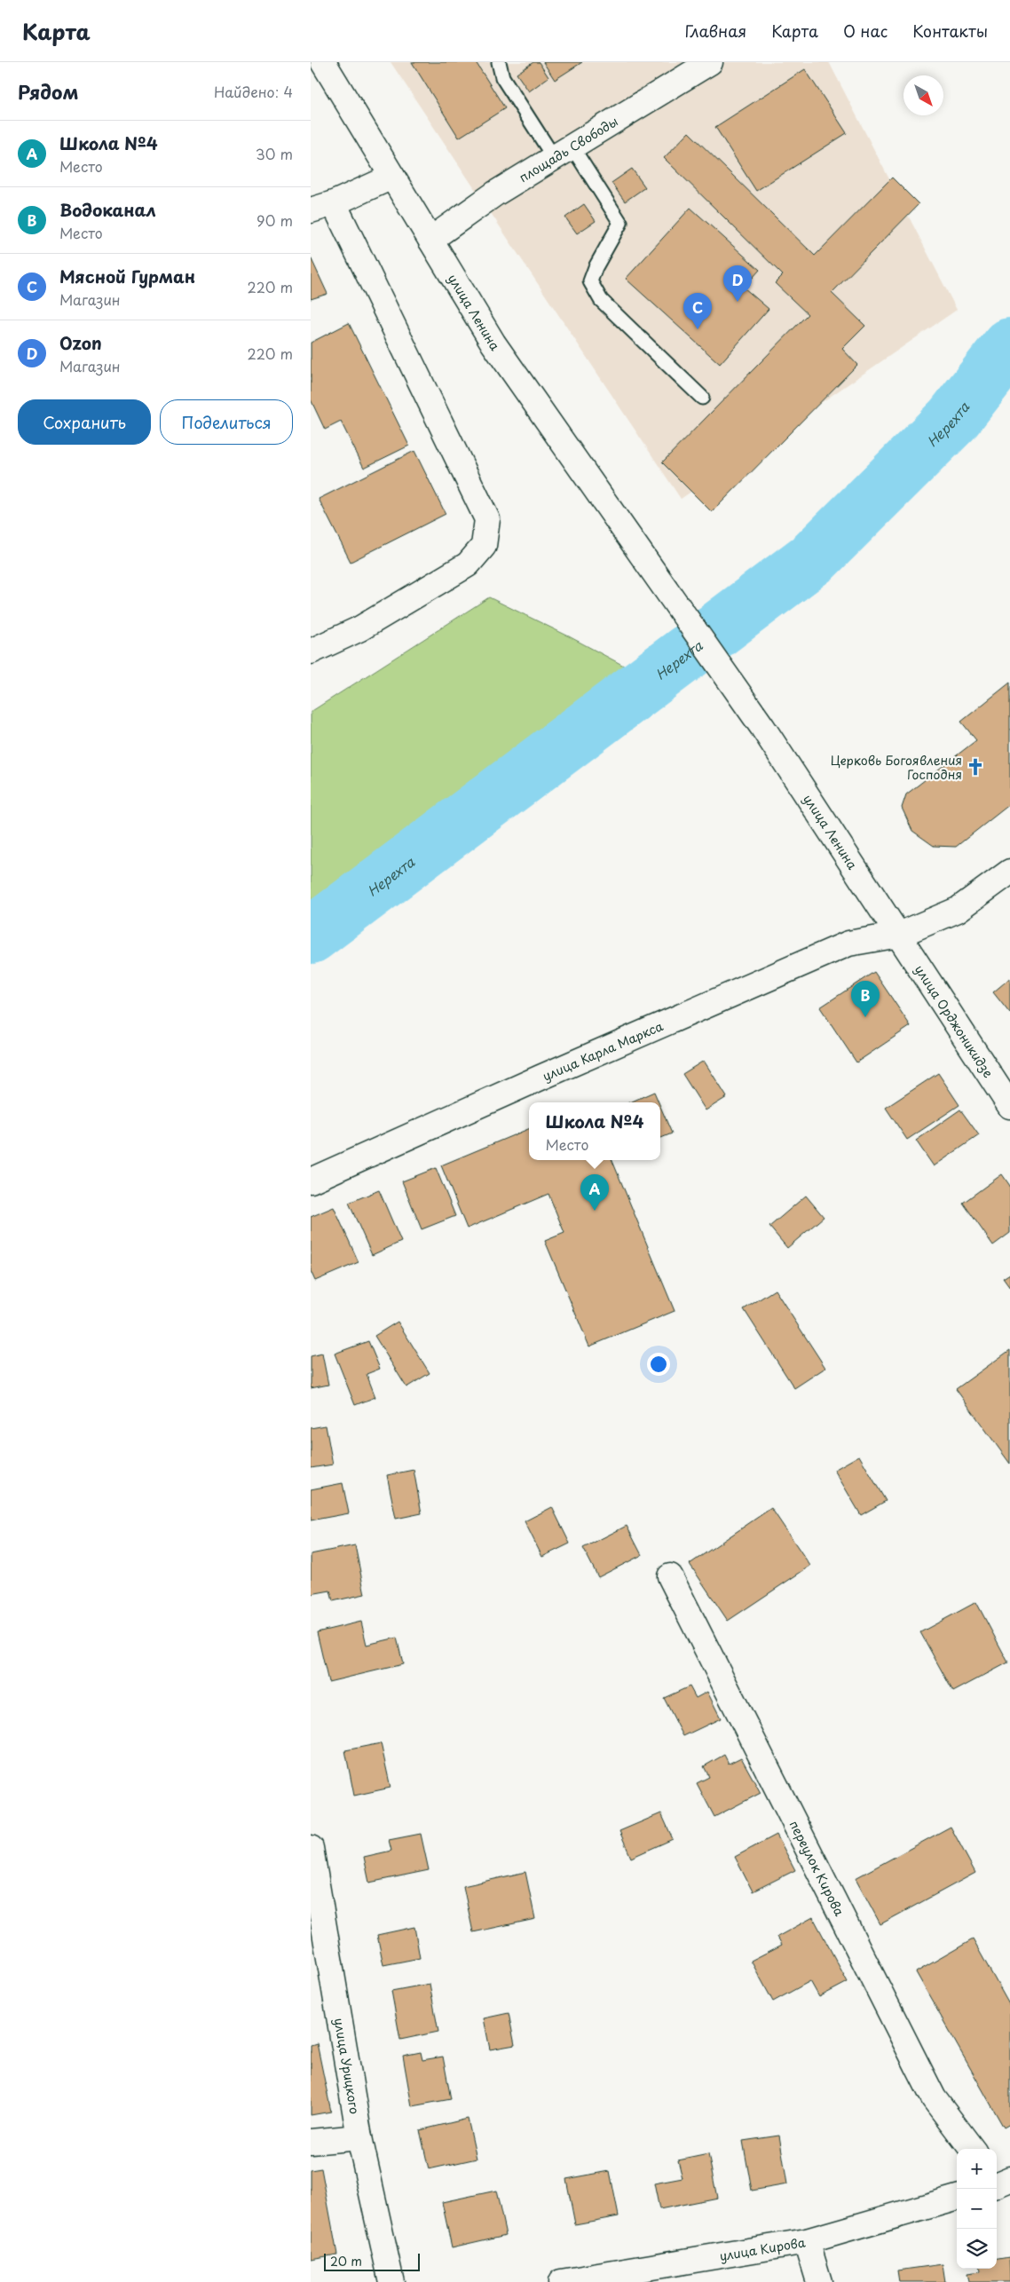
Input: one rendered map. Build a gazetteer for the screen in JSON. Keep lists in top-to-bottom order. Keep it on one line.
{"streets":{"street":["площадь Свободы","улица Ленина","улица Орджоникидзе","улица Карла Маркса","переулок Кирова","улица Урицкого","улица Кирова"]},"crossings":[["площадь Свободы","улица Ленина"],["улица Ленина","улица Орджоникидзе"],["улица Ленина","улица Карла Маркса"],["улица Орджоникидзе","улица Карла Маркса"]],"water":["Нерехта"],"places":{"church":["Церковь Богоявления Господня"]},"scale_bar":"20 m","north":"bottom right","page":{"header":"Карта","nav":["Главная","Карта","О нас","Контакты"],"heading":["Рядом","Найдено: 4"],"list":[{"mark":"A","name":"Школа №4","note":"Место","value":"30 m"},{"mark":"B","name":"Водоканал","note":"Место","value":"90 m"},{"mark":"C","name":"Мясной Гурман","note":"Магазин","value":"220 m"},{"mark":"D","name":"Ozon","note":"Магазин","value":"220 m"}],"pins":["D","C","B","A"],"buttons":["Сохранить","Поделиться"],"popup":["Школа №4","Место"],"map_buttons":["+","−"],"scale":"20 m"}}
